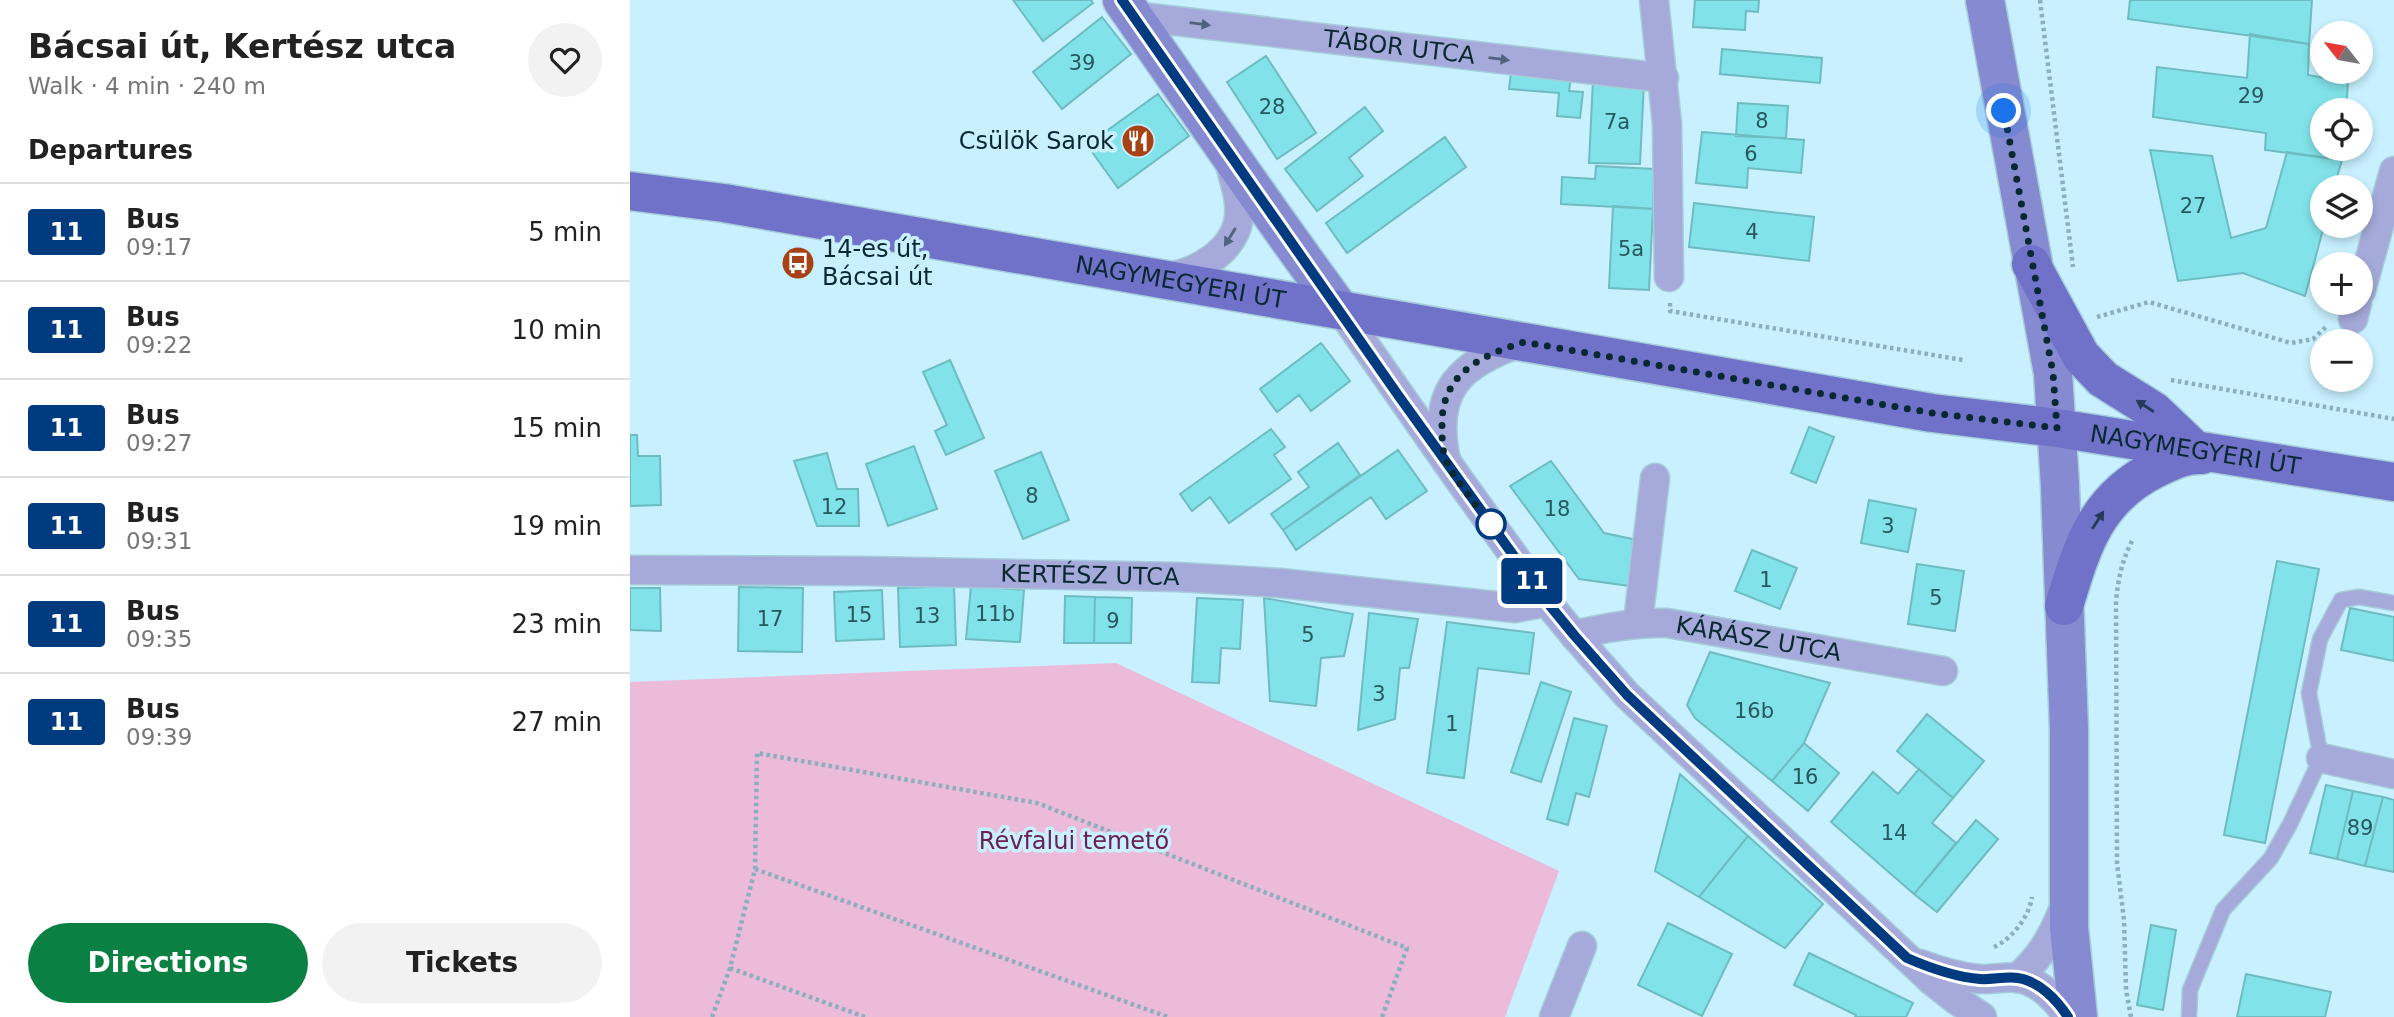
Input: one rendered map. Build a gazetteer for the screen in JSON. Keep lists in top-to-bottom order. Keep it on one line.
{"streets":{"main road":["NAGYMEGYERI ÚT"],"street":["TÁBOR UTCA","KERTÉSZ UTCA","KÁRÁSZ UTCA"]},"one_way":["TÁBOR UTCA"],"parks":["Révfalui temető"],"places":{"restaurant":["Csülök Sarok"],"bus stop":["14-es út, Bácsai út"]},"lines":["bus line 11"],"house_numbers":["39","29","28","8","7a","6","27","4","5a","8","12","18","3","1","5","11b","15","13","17","9","5","3","16b","1","16","89","14"],"north":"top left","page":{"heading":[["Bácsai út, Kertész utca","Walk · 4 min · 240 m"],"Departures"],"on_map":"11","map_buttons":["+","−"],"list":[{"mark":"11","name":"Bus","note":"09:17","value":"5 min"},{"mark":"11","name":"Bus","note":"09:22","value":"10 min"},{"mark":"11","name":"Bus","note":"09:27","value":"15 min"},{"mark":"11","name":"Bus","note":"09:31","value":"19 min"},{"mark":"11","name":"Bus","note":"09:35","value":"23 min"},{"mark":"11","name":"Bus","note":"09:39","value":"27 min"}],"buttons":["Directions","Tickets"]}}
